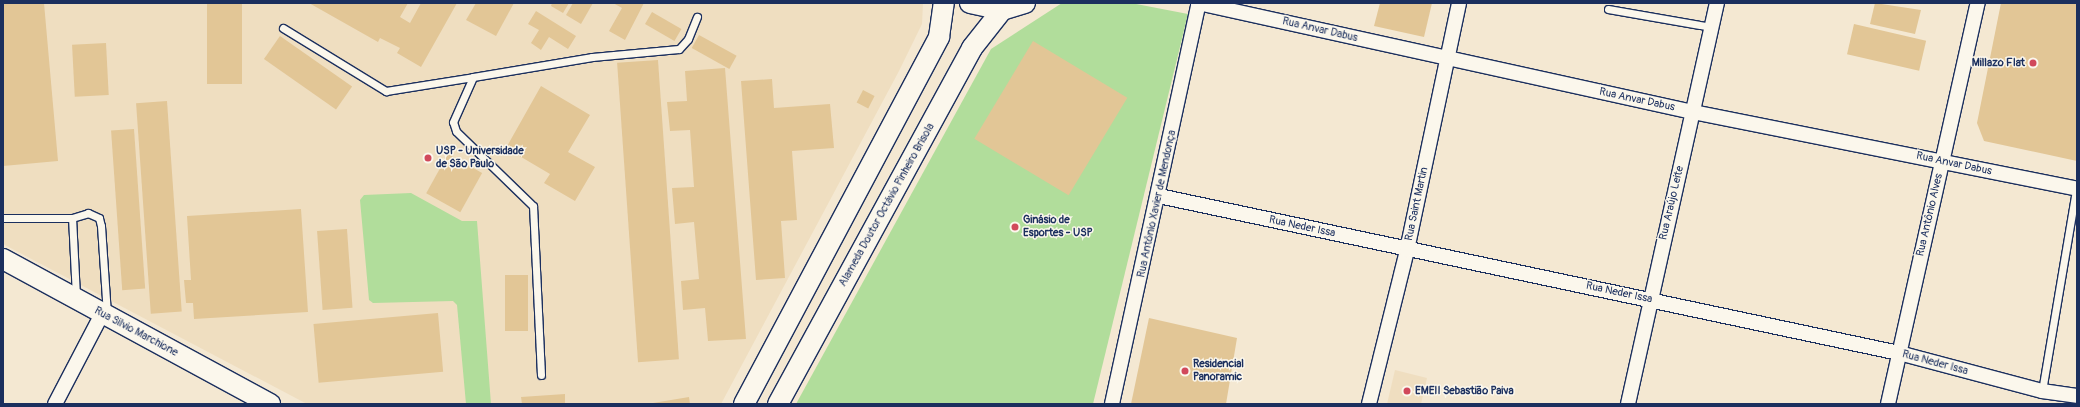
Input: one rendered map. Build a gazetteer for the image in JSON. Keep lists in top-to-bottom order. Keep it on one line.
{"streets":{"street":["Rua Anvar Dabus","Rua Araújo Leite","Rua Antônio Xavier de Mendonça","Rua Saint Martin","Alameda Doutor Octávio Pinheiro Brisola","Rua Antônio Alves","Rua Neder Issa","Rua Silvio Marchione"]},"crossings":[["Rua Anvar Dabus","Rua Araújo Leite"],["Rua Anvar Dabus","Rua Antônio Xavier de Mendonça"],["Rua Anvar Dabus","Rua Saint Martin"],["Rua Anvar Dabus","Rua Antônio Alves"],["Rua Araújo Leite","Rua Neder Issa"],["Rua Antônio Xavier de Mendonça","Rua Neder Issa"],["Rua Saint Martin","Rua Neder Issa"],["Rua Antônio Alves","Rua Neder Issa"]],"places":["Millazo FIat","USP - Universidade de São Paulo","Ginásio de Esportes - USP","Residencial Panoramic","EMEII Sebastião Paiva"]}
